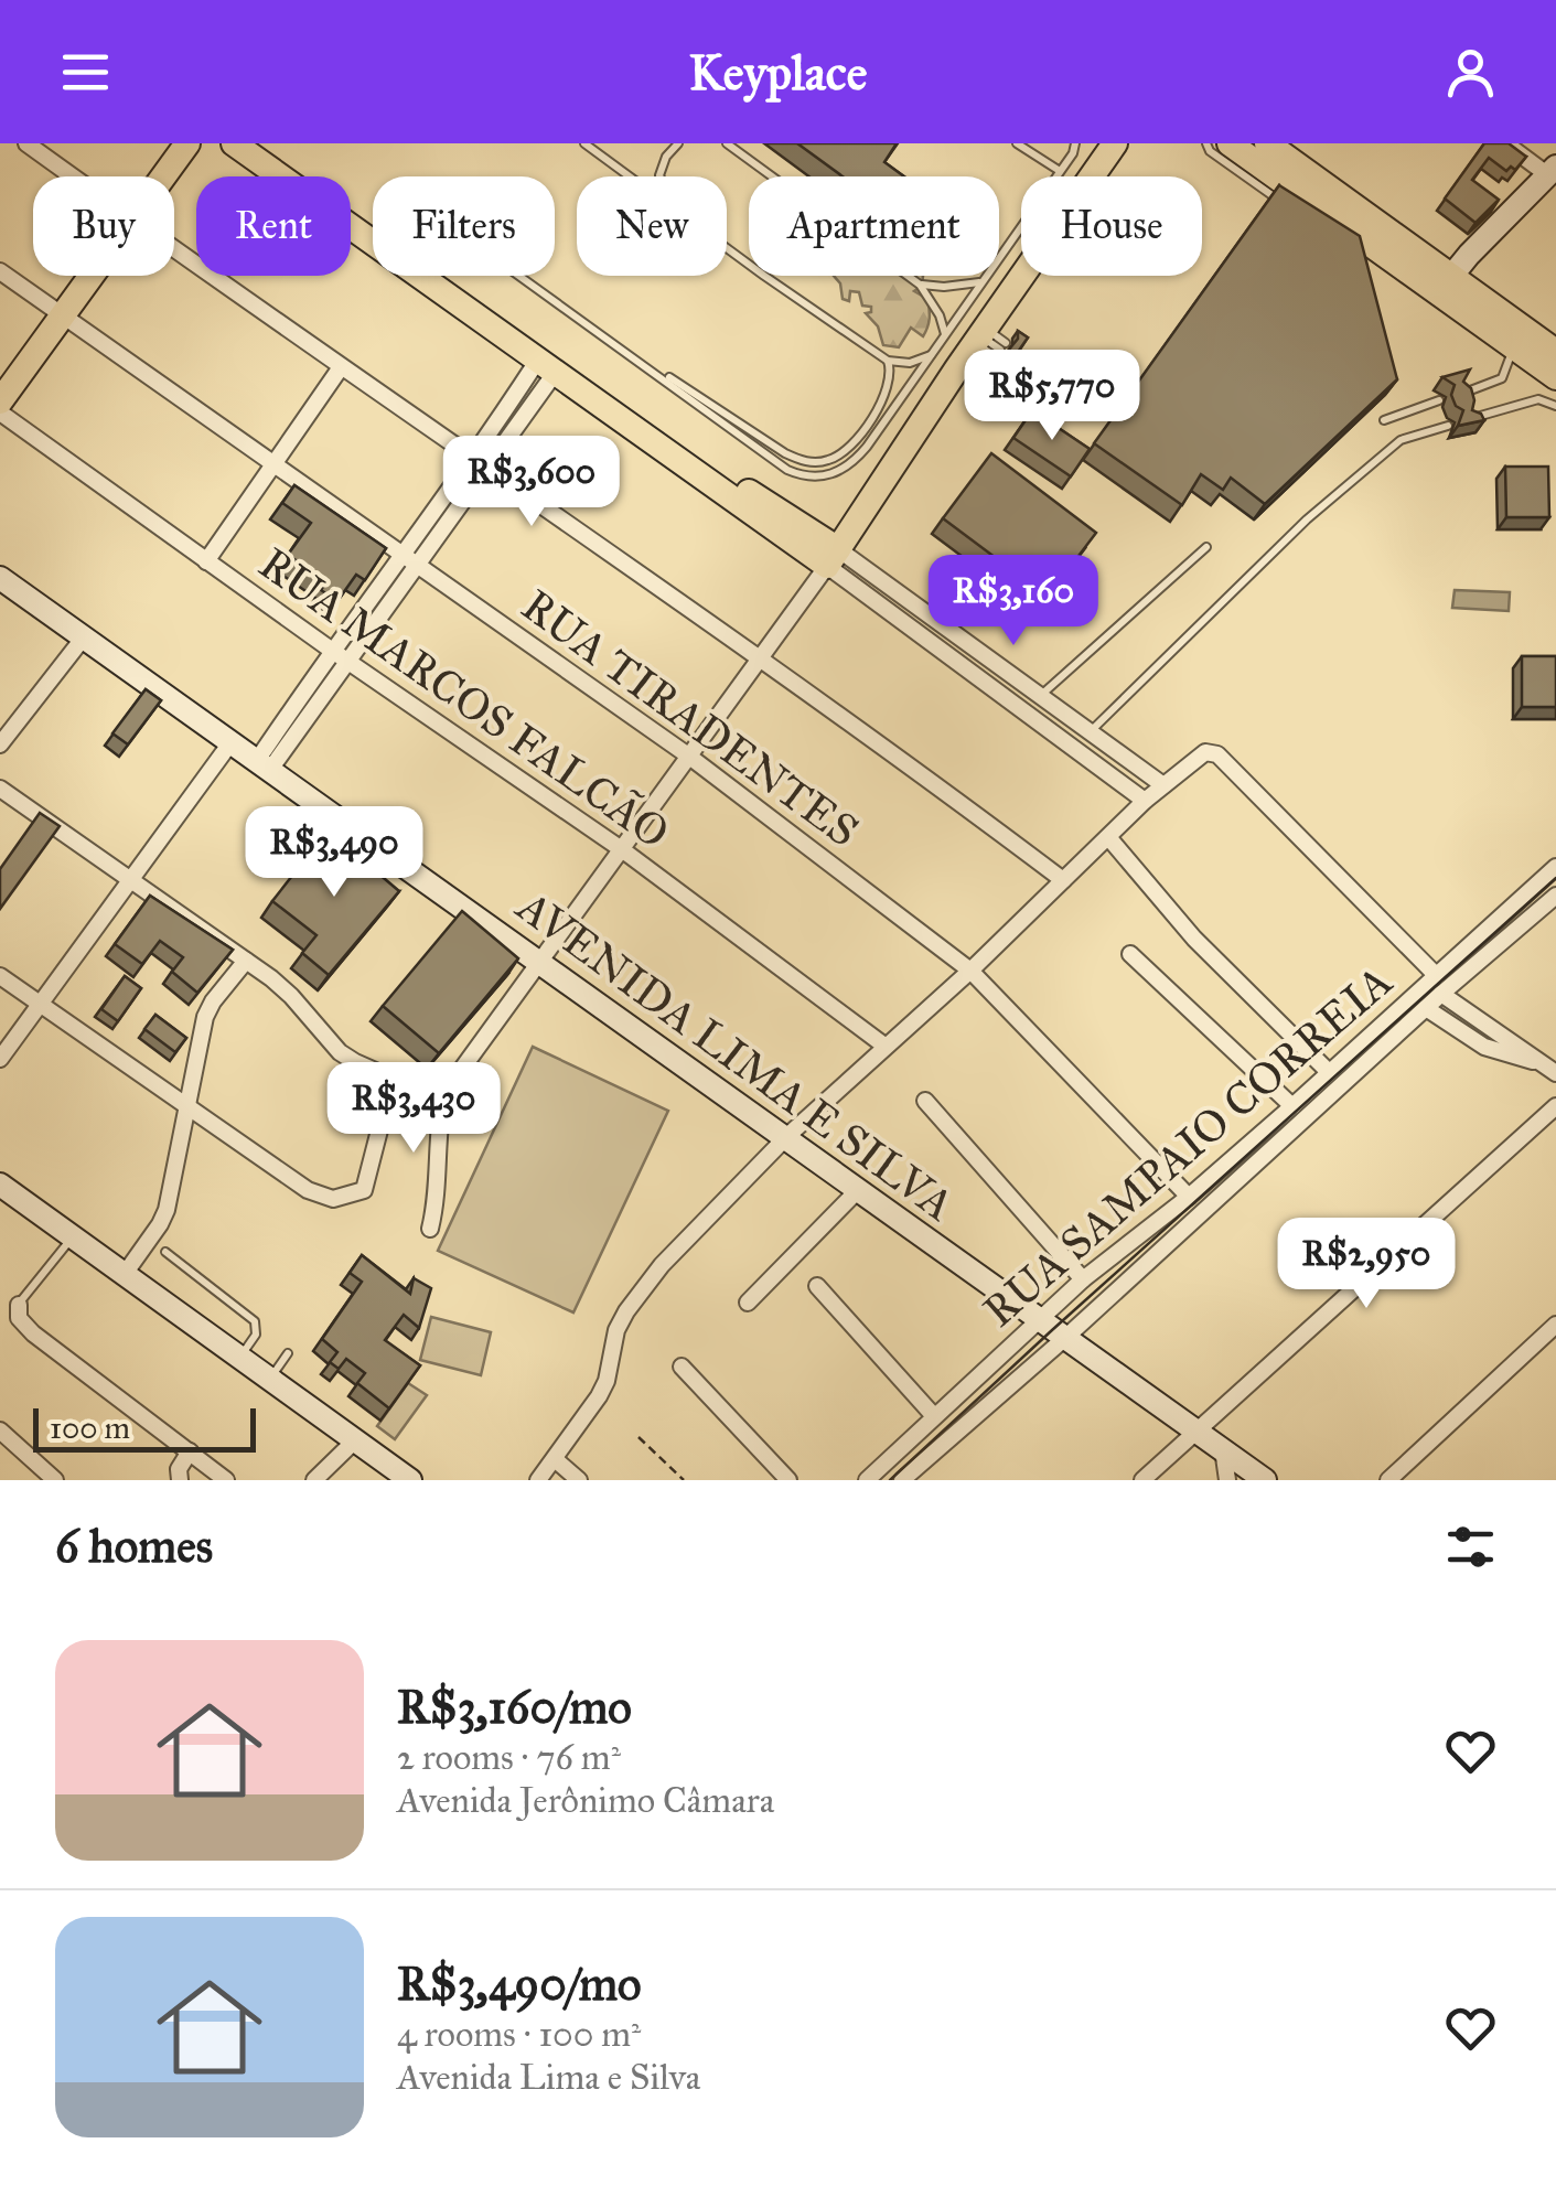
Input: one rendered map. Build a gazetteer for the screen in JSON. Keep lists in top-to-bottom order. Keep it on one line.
{"streets":{"main road":["AVENIDA LIMA E SILVA"],"street":["RUA MARCOS FALCÃO","RUA TIRADENTES","RUA SAMPAIO CORREIA"]},"crossings":[["RUA TIRADENTES","RUA SAMPAIO CORREIA"],["AVENIDA LIMA E SILVA","RUA SAMPAIO CORREIA"]],"scale_bar":"100 m","page":{"header":"Keyplace","chip":["Buy","Rent","Filters","New","Apartment","House"],"price":["R$5,770","R$3,600","R$3,160","R$3,490","R$3,430","R$2,950"],"scale":"100 m","heading":"6 homes","list":[{"name":"R$3,160/mo","note":"2 rooms · 76 m² · Avenida Jerônimo Câmara"},{"name":"R$3,490/mo","note":"4 rooms · 100 m² · Avenida Lima e Silva"}]}}
